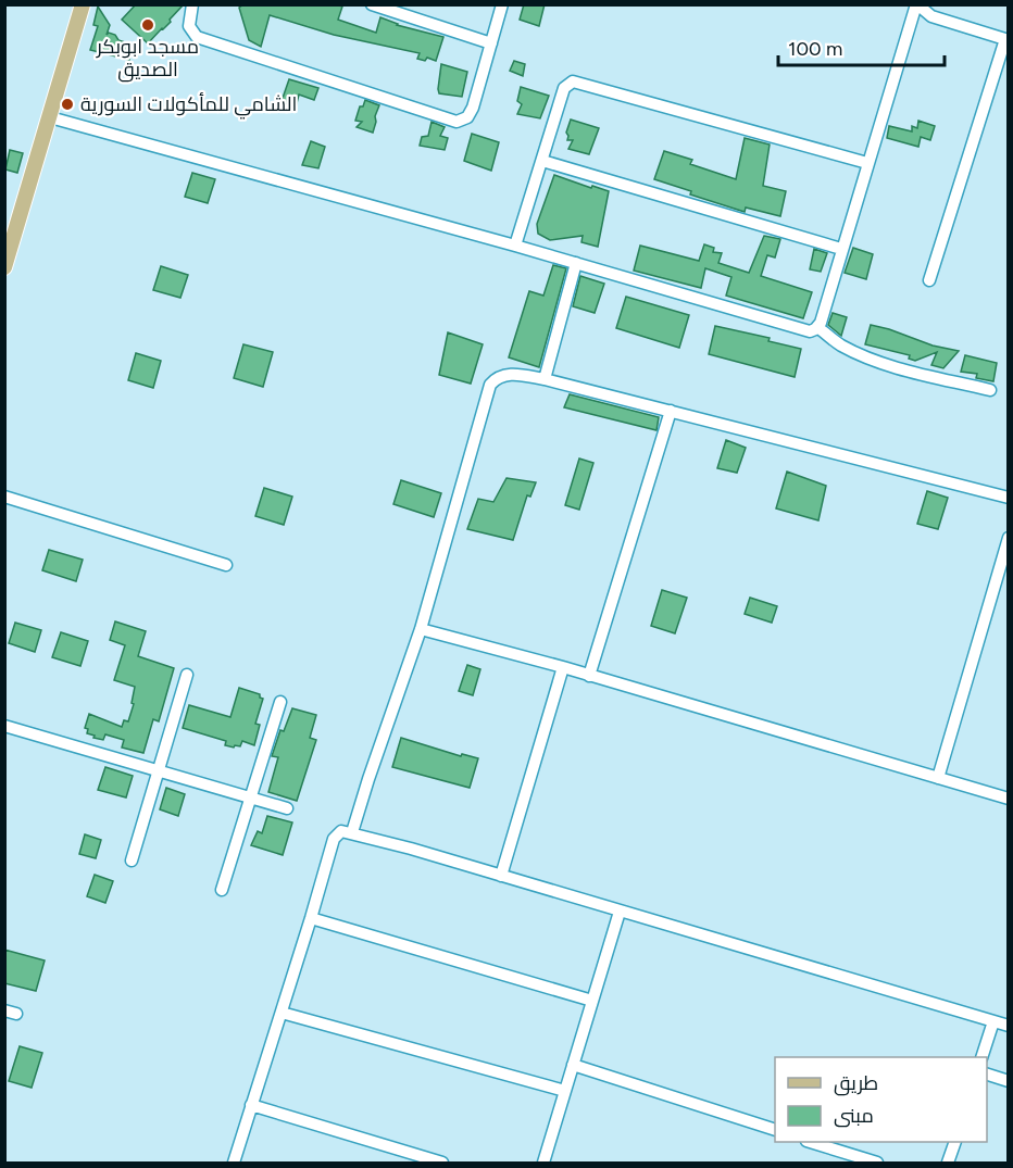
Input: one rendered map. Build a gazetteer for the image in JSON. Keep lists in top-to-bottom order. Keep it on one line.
{"places":["مسجد ابوبكر الصديق","الشامي للمأكولات السورية"],"legend":["طريق","مبنى"],"scale_bar":"100 m"}
